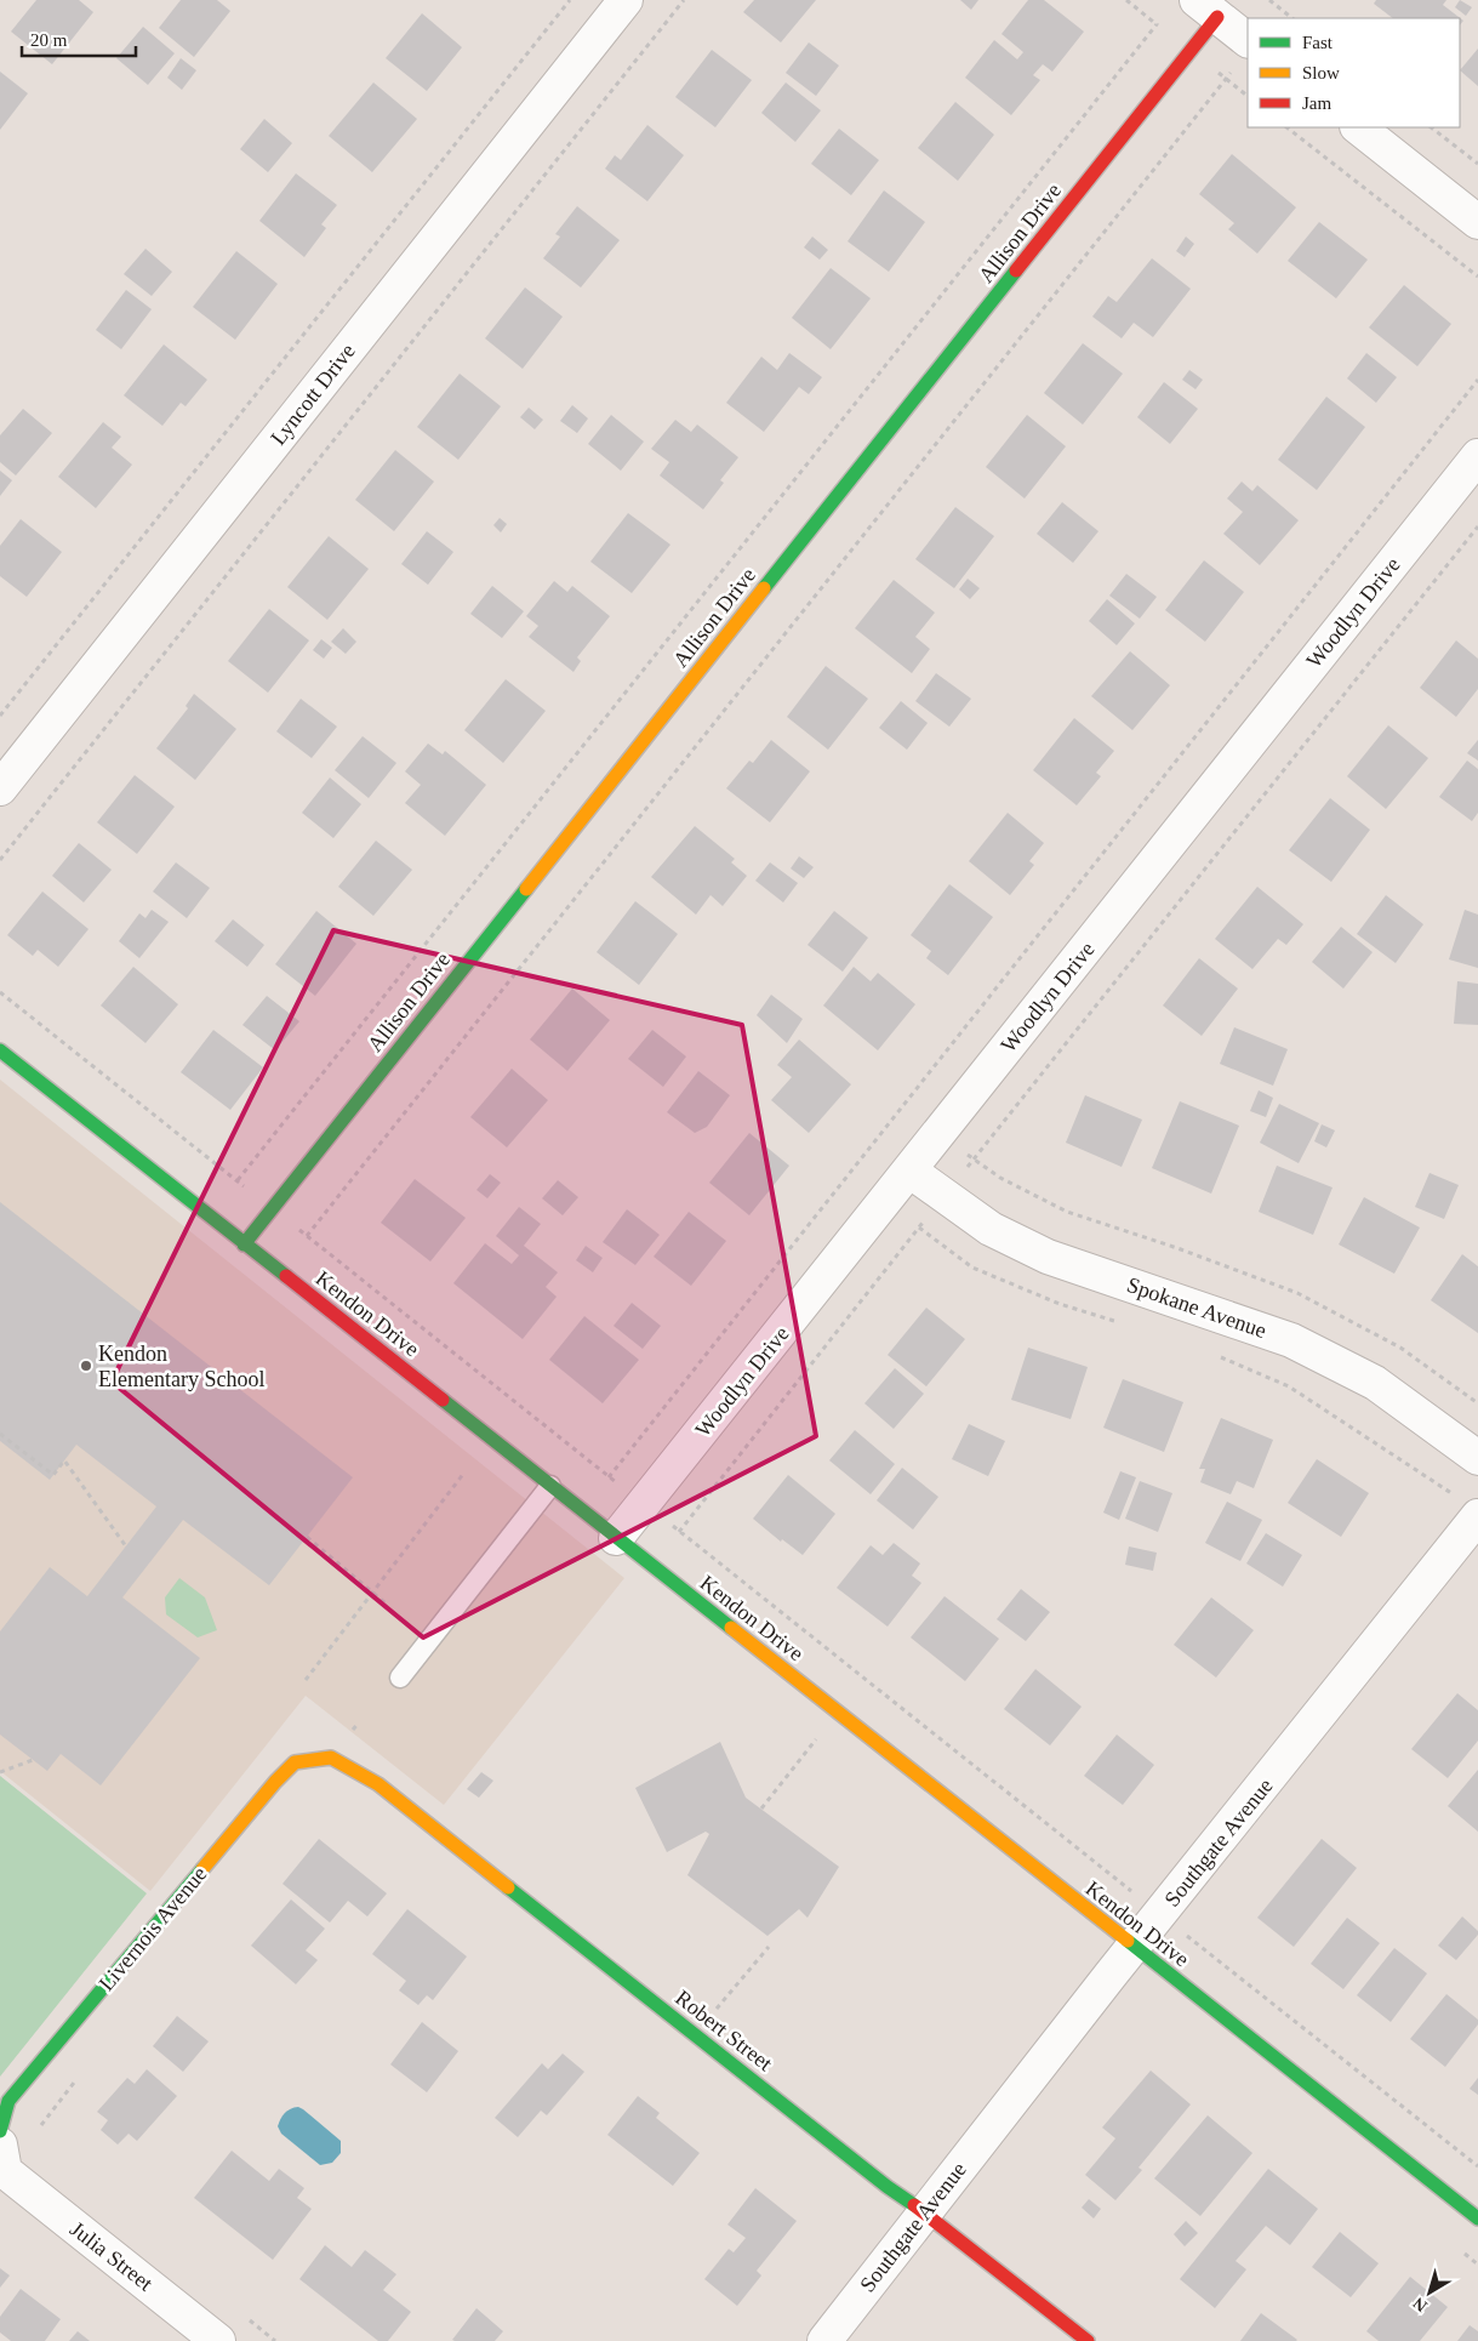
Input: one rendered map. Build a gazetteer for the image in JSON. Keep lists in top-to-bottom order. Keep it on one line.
{"streets":{"street":["Allison Drive","Lyncott Drive","Woodlyn Drive","Spokane Avenue","Kendon Drive","Southgate Avenue","Livernois Avenue","Robert Street","Julia Street"]},"crossings":[["Allison Drive","Kendon Drive"],["Woodlyn Drive","Spokane Avenue"],["Woodlyn Drive","Kendon Drive"],["Kendon Drive","Southgate Avenue"],["Southgate Avenue","Robert Street"],["Livernois Avenue","Robert Street"]],"places":["Kendon Elementary School"],"legend":["Fast","Slow","Jam"],"scale_bar":"20 m","north":"bottom left"}
